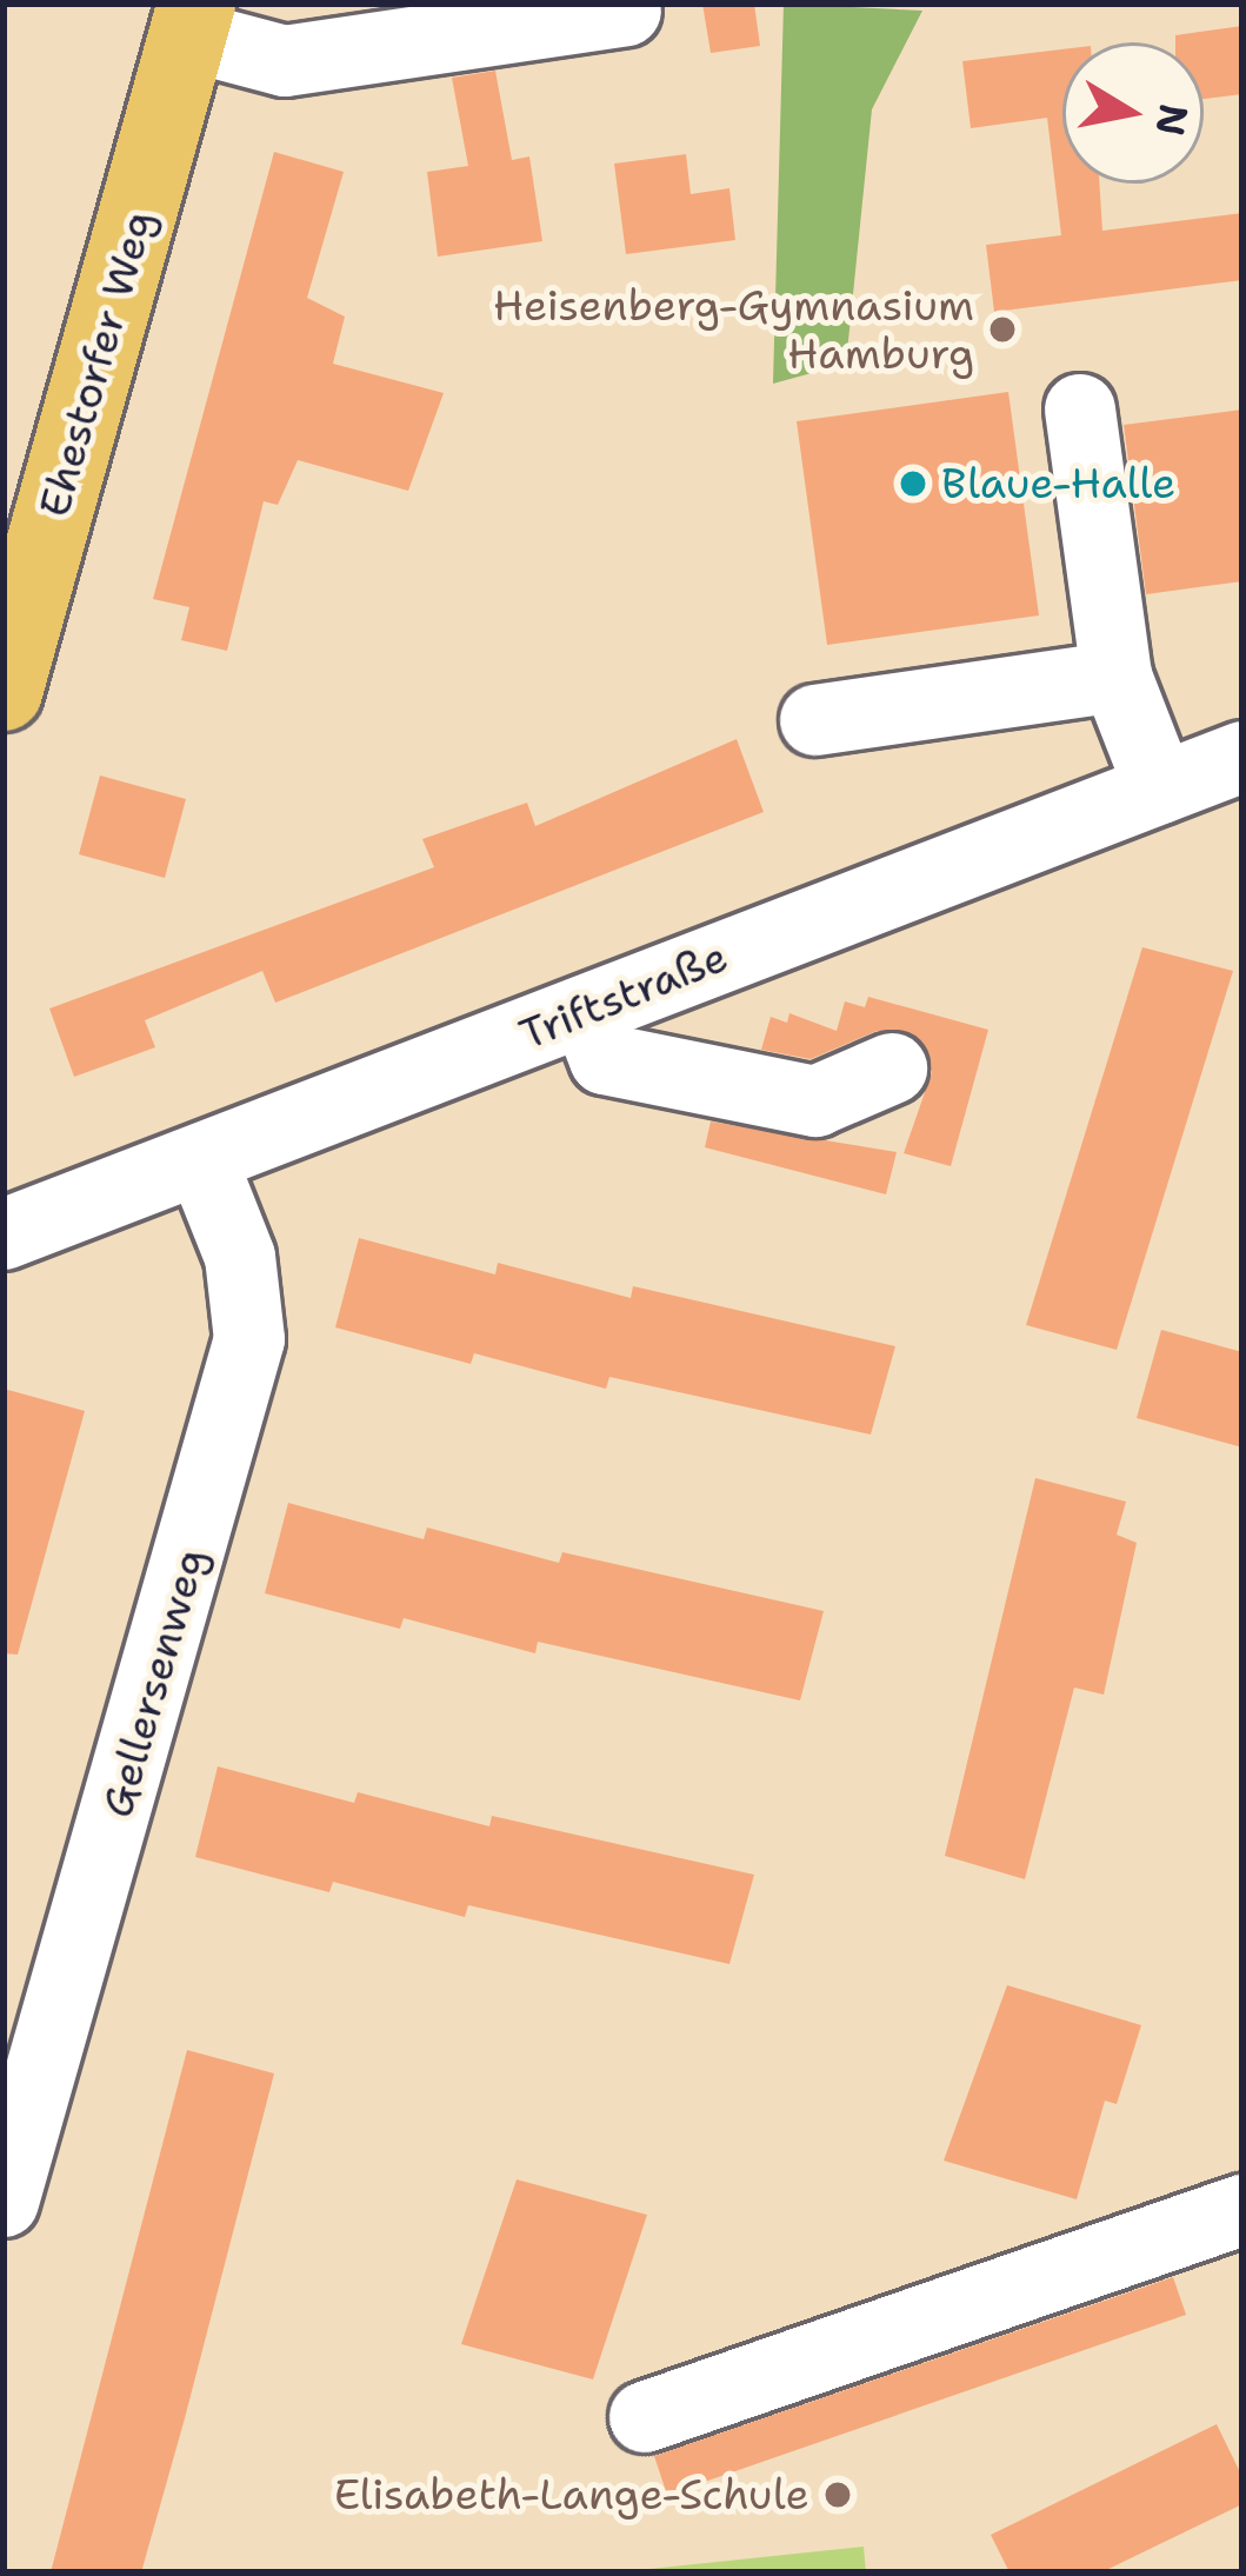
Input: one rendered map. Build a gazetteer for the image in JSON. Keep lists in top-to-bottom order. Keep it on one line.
{"streets":{"main road":["Ehestorfer Weg"],"street":["Triftstraße","Gellersenweg"]},"crossings":[["Triftstraße","Gellersenweg"]],"places":["Heisenberg-Gymnasium Hamburg","Blaue-Halle","Elisabeth-Lange-Schule"],"north":"right"}
